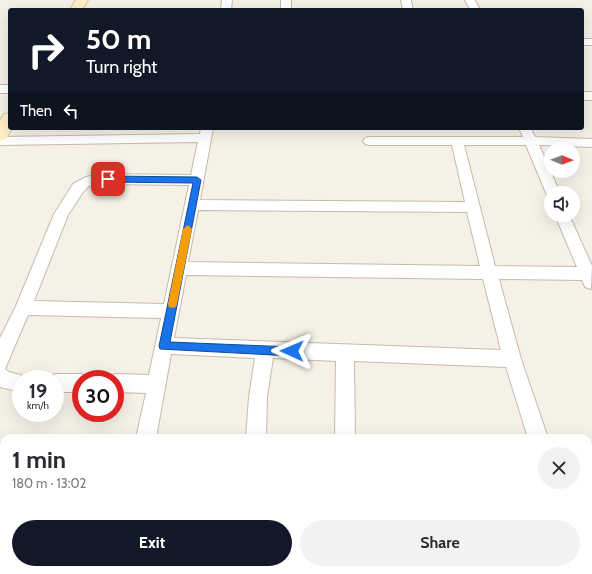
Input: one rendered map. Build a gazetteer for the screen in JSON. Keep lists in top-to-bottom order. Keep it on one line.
{"north":"right","page":{"turn":["50 m","Turn right"],"then":"Then","speed":"19 km/h","limit":"30","heading":["1 min","180 m · 13:02"],"buttons":["Exit","Share"]}}
